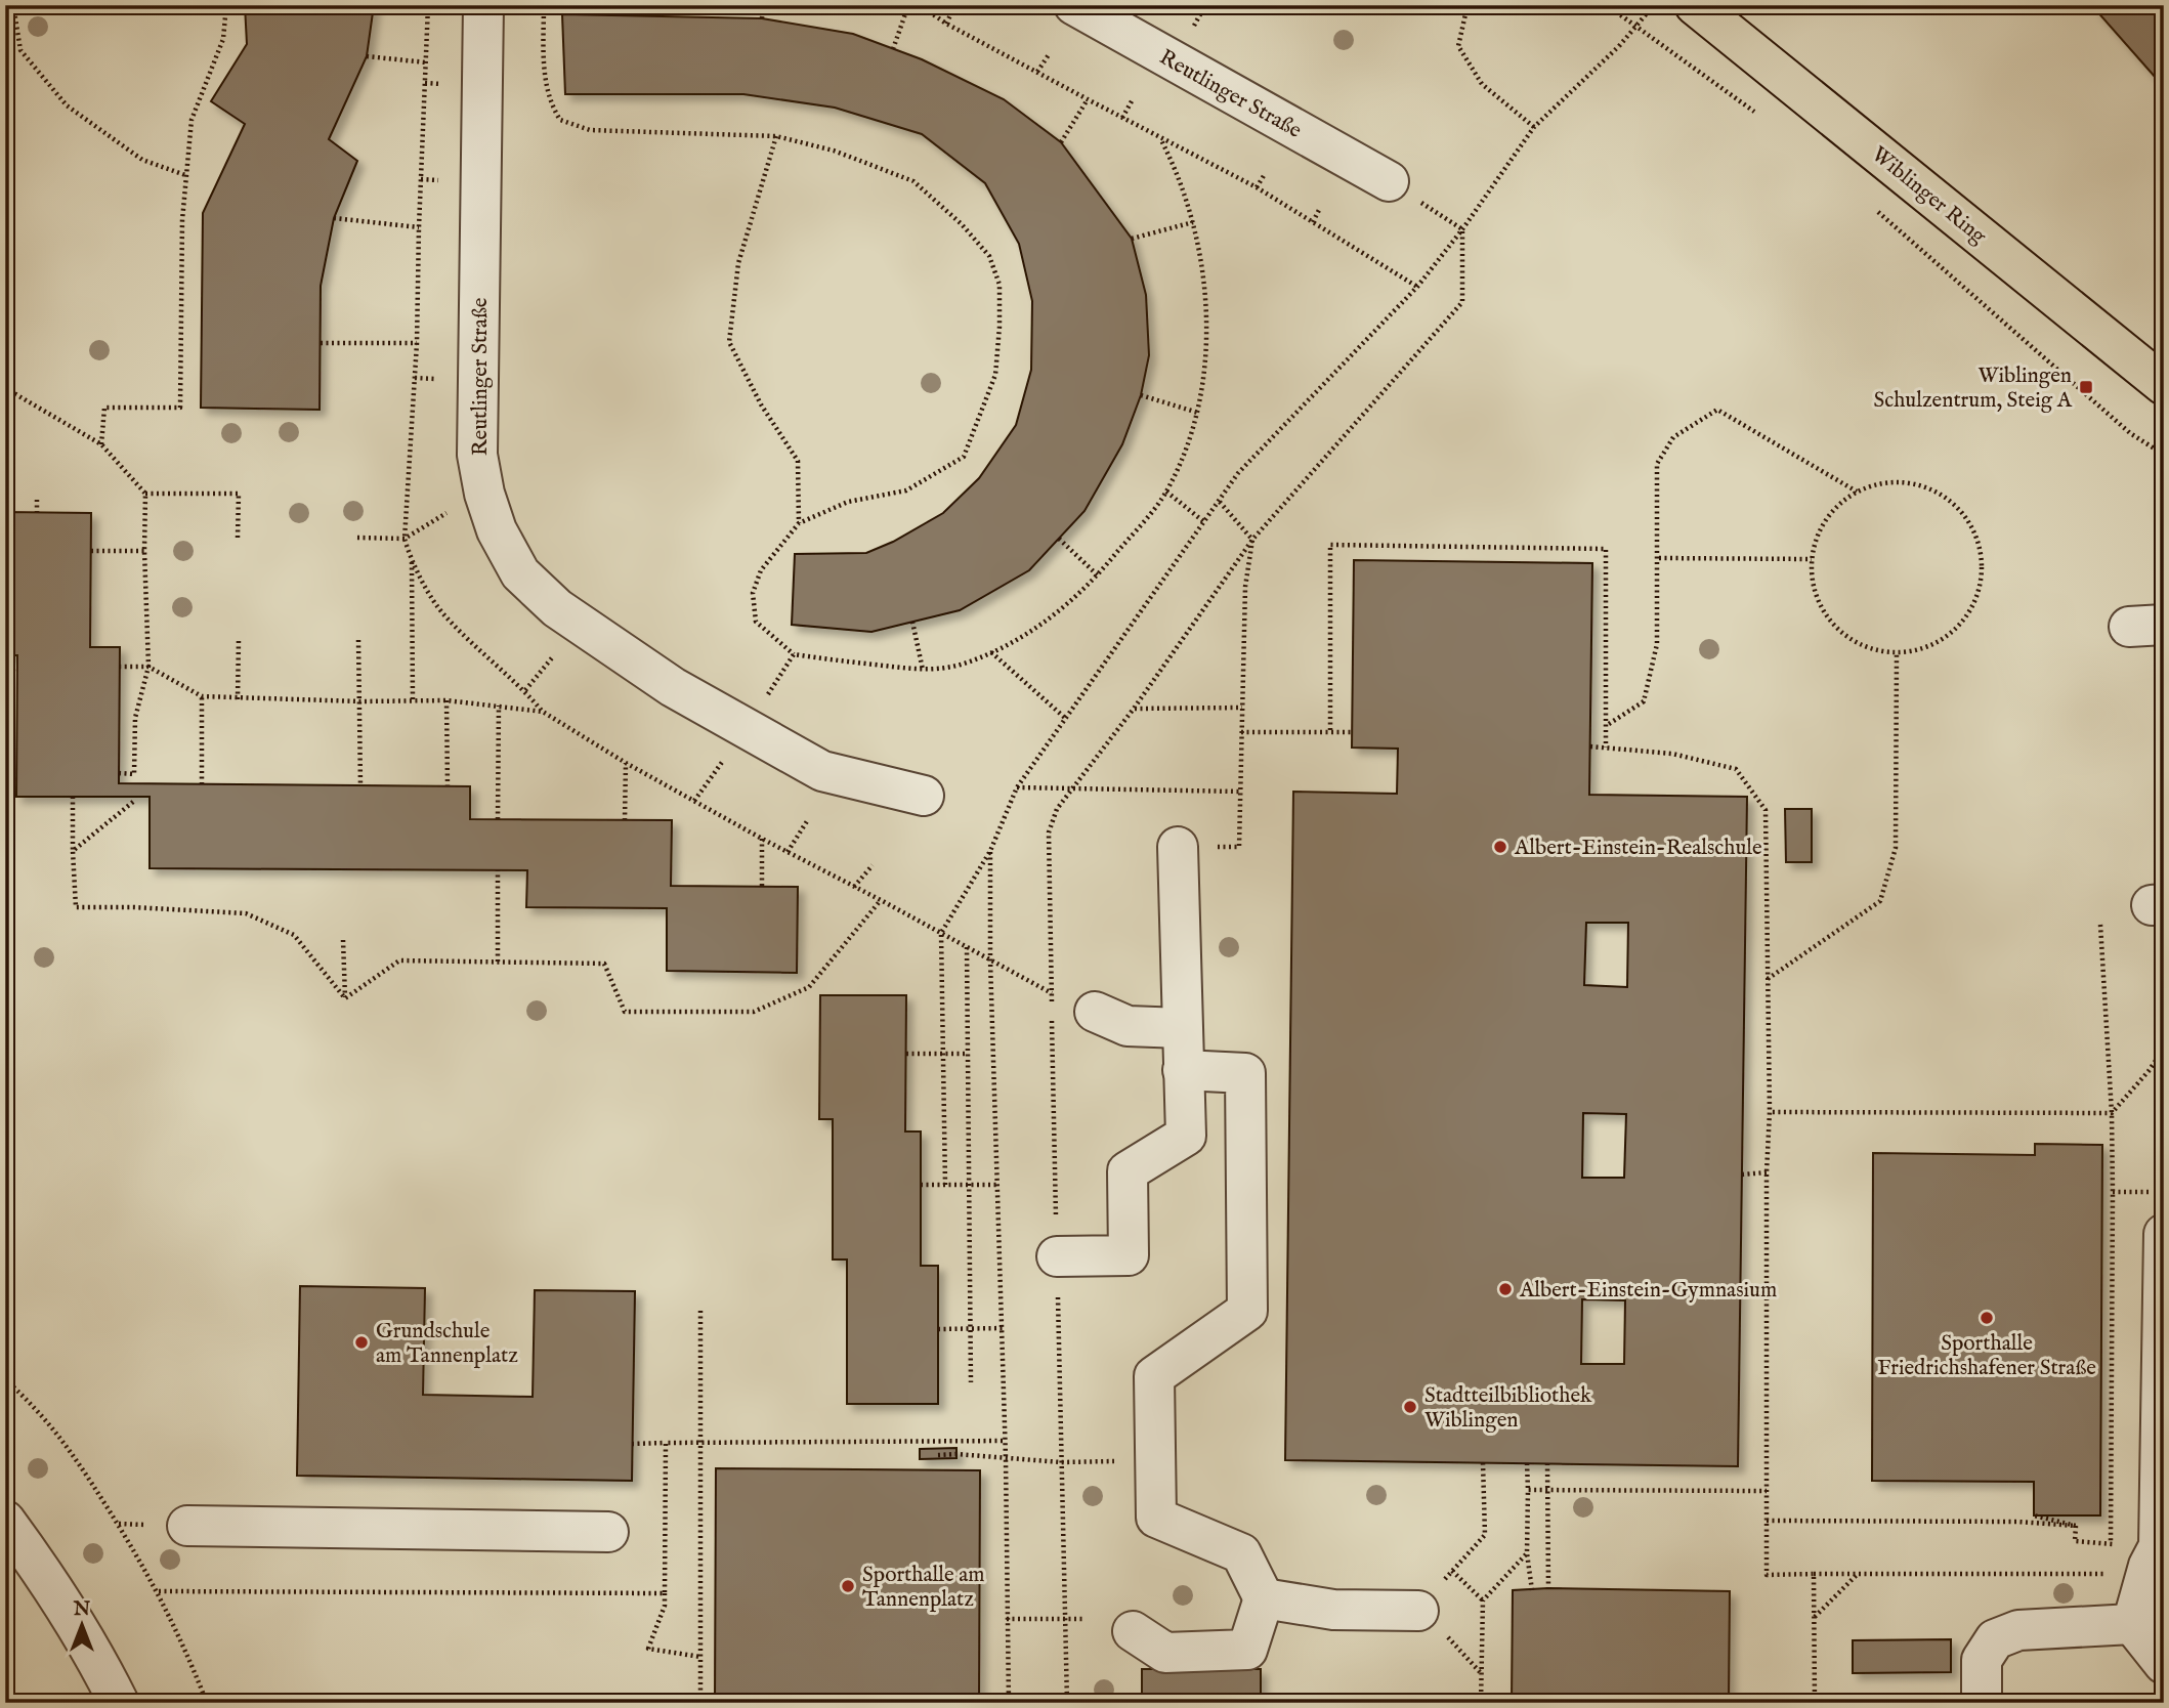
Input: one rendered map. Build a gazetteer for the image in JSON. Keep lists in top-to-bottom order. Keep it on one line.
{"streets":{"main road":["Wiblinger Ring"],"street":["Reutlinger Straße"]},"places":{"transit":["Wiblingen Schulzentrum, Steig A"],"other":["Albert-Einstein-Realschule","Albert-Einstein-Gymnasium","Sporthalle Friedrichshafener Straße","Grundschule am Tannenplatz","Stadtteilbibliothek Wiblingen","Sporthalle am Tannenplatz"]},"north":"top"}
